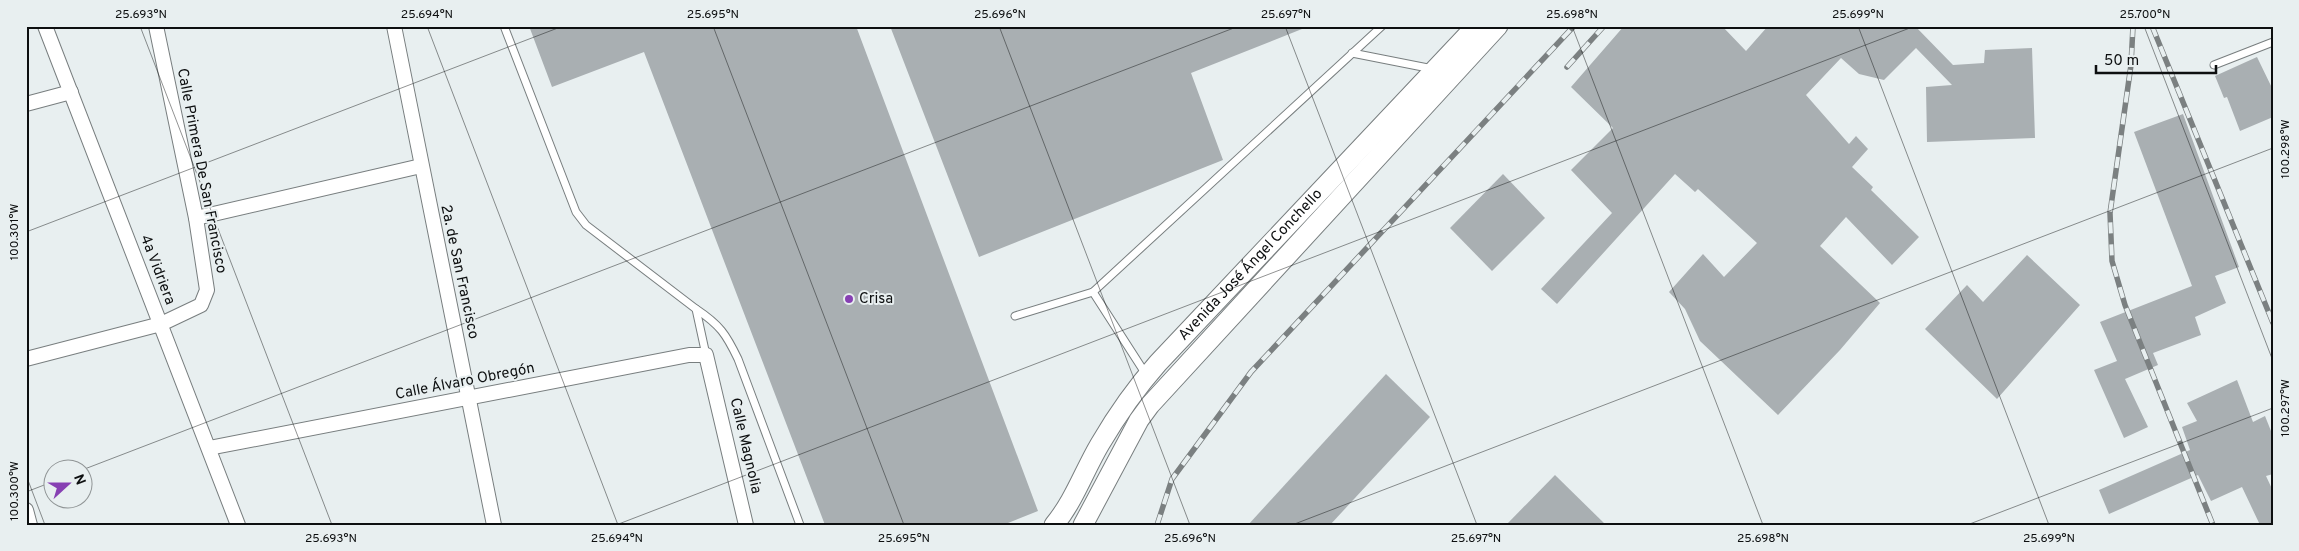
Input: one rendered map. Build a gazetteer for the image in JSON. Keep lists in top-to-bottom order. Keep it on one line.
{"streets":{"main road":["Avenida José Ángel Conchello"],"street":["Calle Primera De San Francisco","4a Vidriera","2a. de San Francisco","Calle Álvaro Obregón","Calle Magnolia"]},"crossings":[["Calle Primera De San Francisco","4a Vidriera"],["4a Vidriera","Calle Álvaro Obregón"],["2a. de San Francisco","Calle Álvaro Obregón"],["Calle Álvaro Obregón","Calle Magnolia"]],"places":["Crisa"],"scale_bar":"50 m","north":"right","coordinates":["25.693°N","25.694°N","25.695°N","25.696°N","25.697°N","25.698°N","25.699°N","25.700°N","100.298°W","100.301°W","100.297°W","100.300°W"]}
